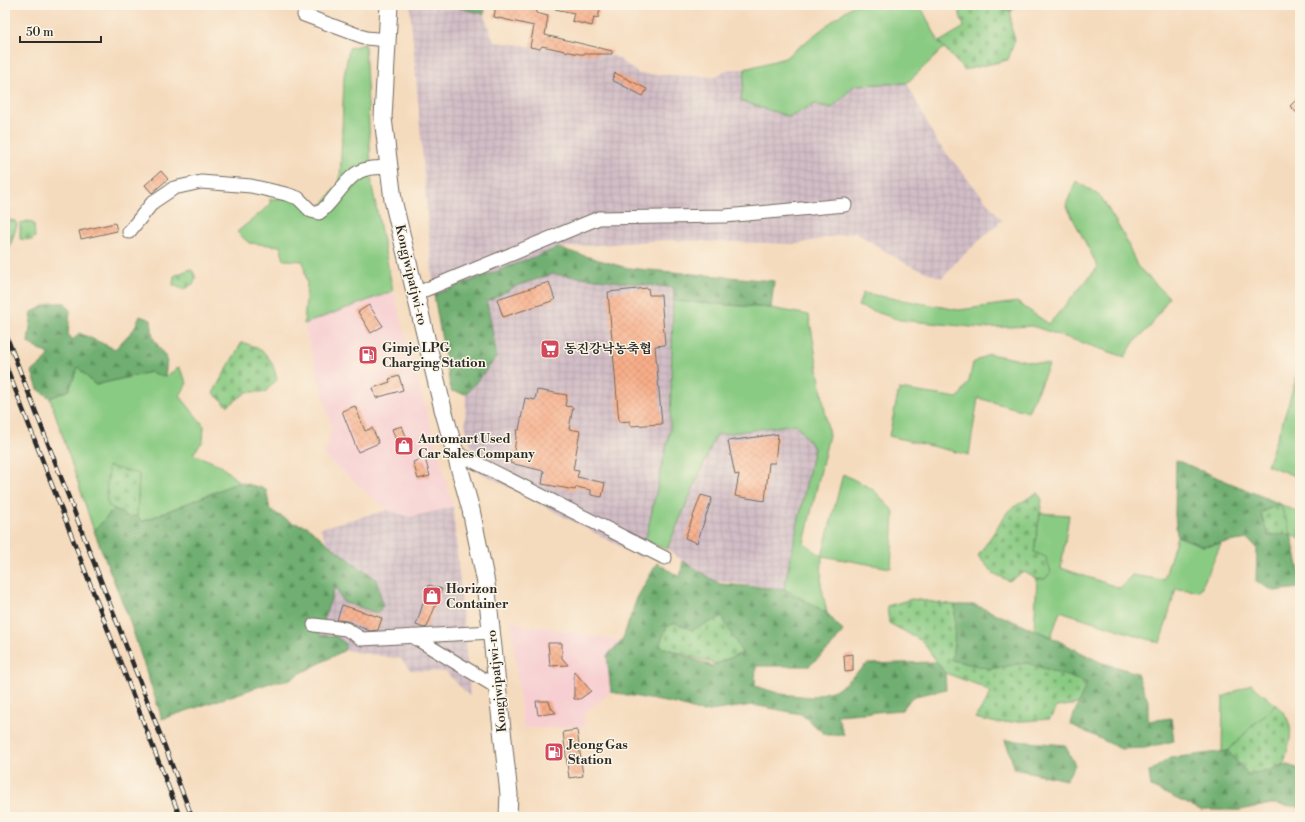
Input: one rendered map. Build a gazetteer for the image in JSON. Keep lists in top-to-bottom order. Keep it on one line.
{"streets":{"main road":["Kongjwipatjwi-ro"]},"places":{"supermarket":["동진강낙농축협"],"fuel station":["Gimje LPG Charging Station","Jeong Gas Station"],"shop":["Automart Used Car Sales Company","Horizon Container"]},"scale_bar":"50 m"}
